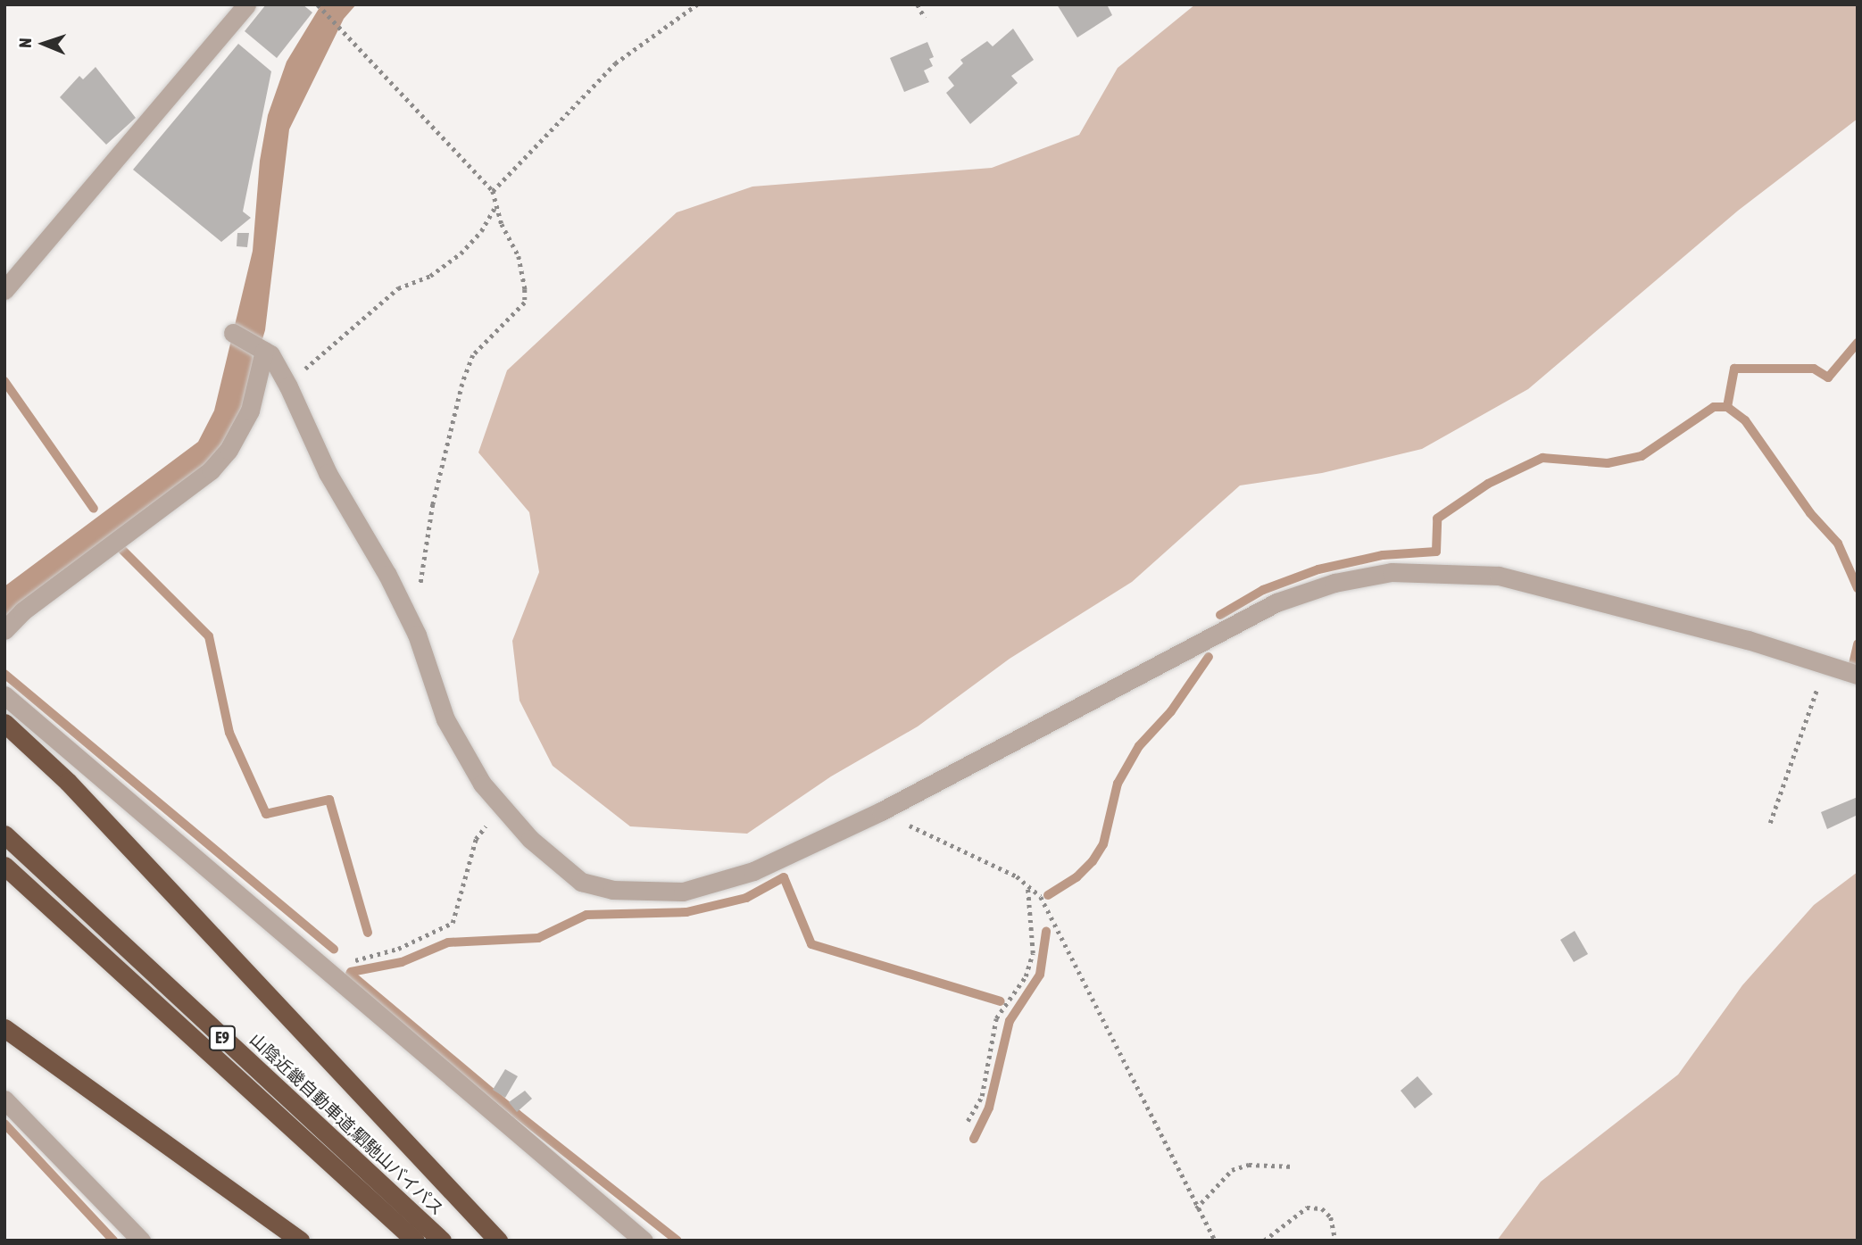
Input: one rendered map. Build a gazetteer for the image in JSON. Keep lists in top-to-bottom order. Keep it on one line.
{"streets":{"highway":["E9","山陰近畿自動車道;駟馳山バイパス"]},"north":"left"}
